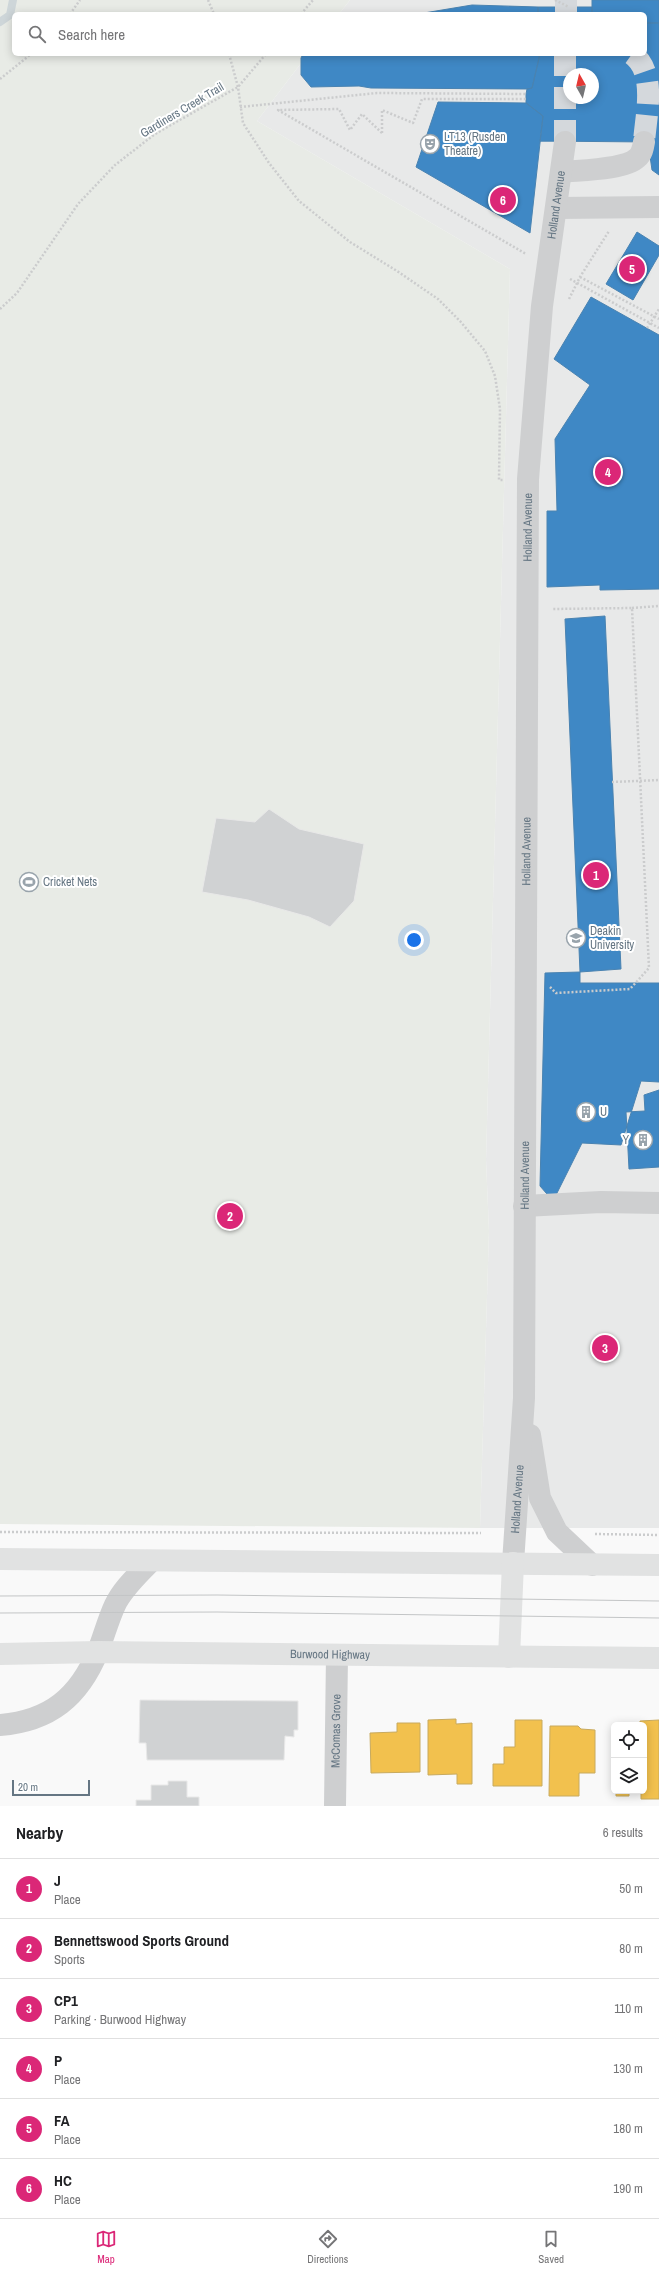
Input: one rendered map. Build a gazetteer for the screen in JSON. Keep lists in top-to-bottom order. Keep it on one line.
{"streets":{"highway":["Burwood Highway"],"street":["Holland Avenue","McComas Grove"],"path":["Gardiners Creek Trail"]},"crossings":[["Burwood Highway","McComas Grove"]],"places":{"theatre":["LT13 (Rusden Theatre)"],"sports":["Cricket Nets"],"school or university":["Deakin University"],"building":["U","Y"]},"scale_bar":"20 m","north":"top","page":{"search":"Search here","pins":["6","5","4","1","2","3"],"scale":"20 m","heading":["Nearby","6 results"],"list":[{"mark":"1","name":"J","note":"Place","value":"50 m"},{"mark":"2","name":"Bennettswood Sports Ground","note":"Sports","value":"80 m"},{"mark":"3","name":"CP1","note":"Parking · Burwood Highway","value":"110 m"},{"mark":"4","name":"P","note":"Place","value":"130 m"},{"mark":"5","name":"FA","note":"Place","value":"180 m"},{"mark":"6","name":"HC","note":"Place","value":"190 m"}],"nav":["Map","Directions","Saved"]}}
